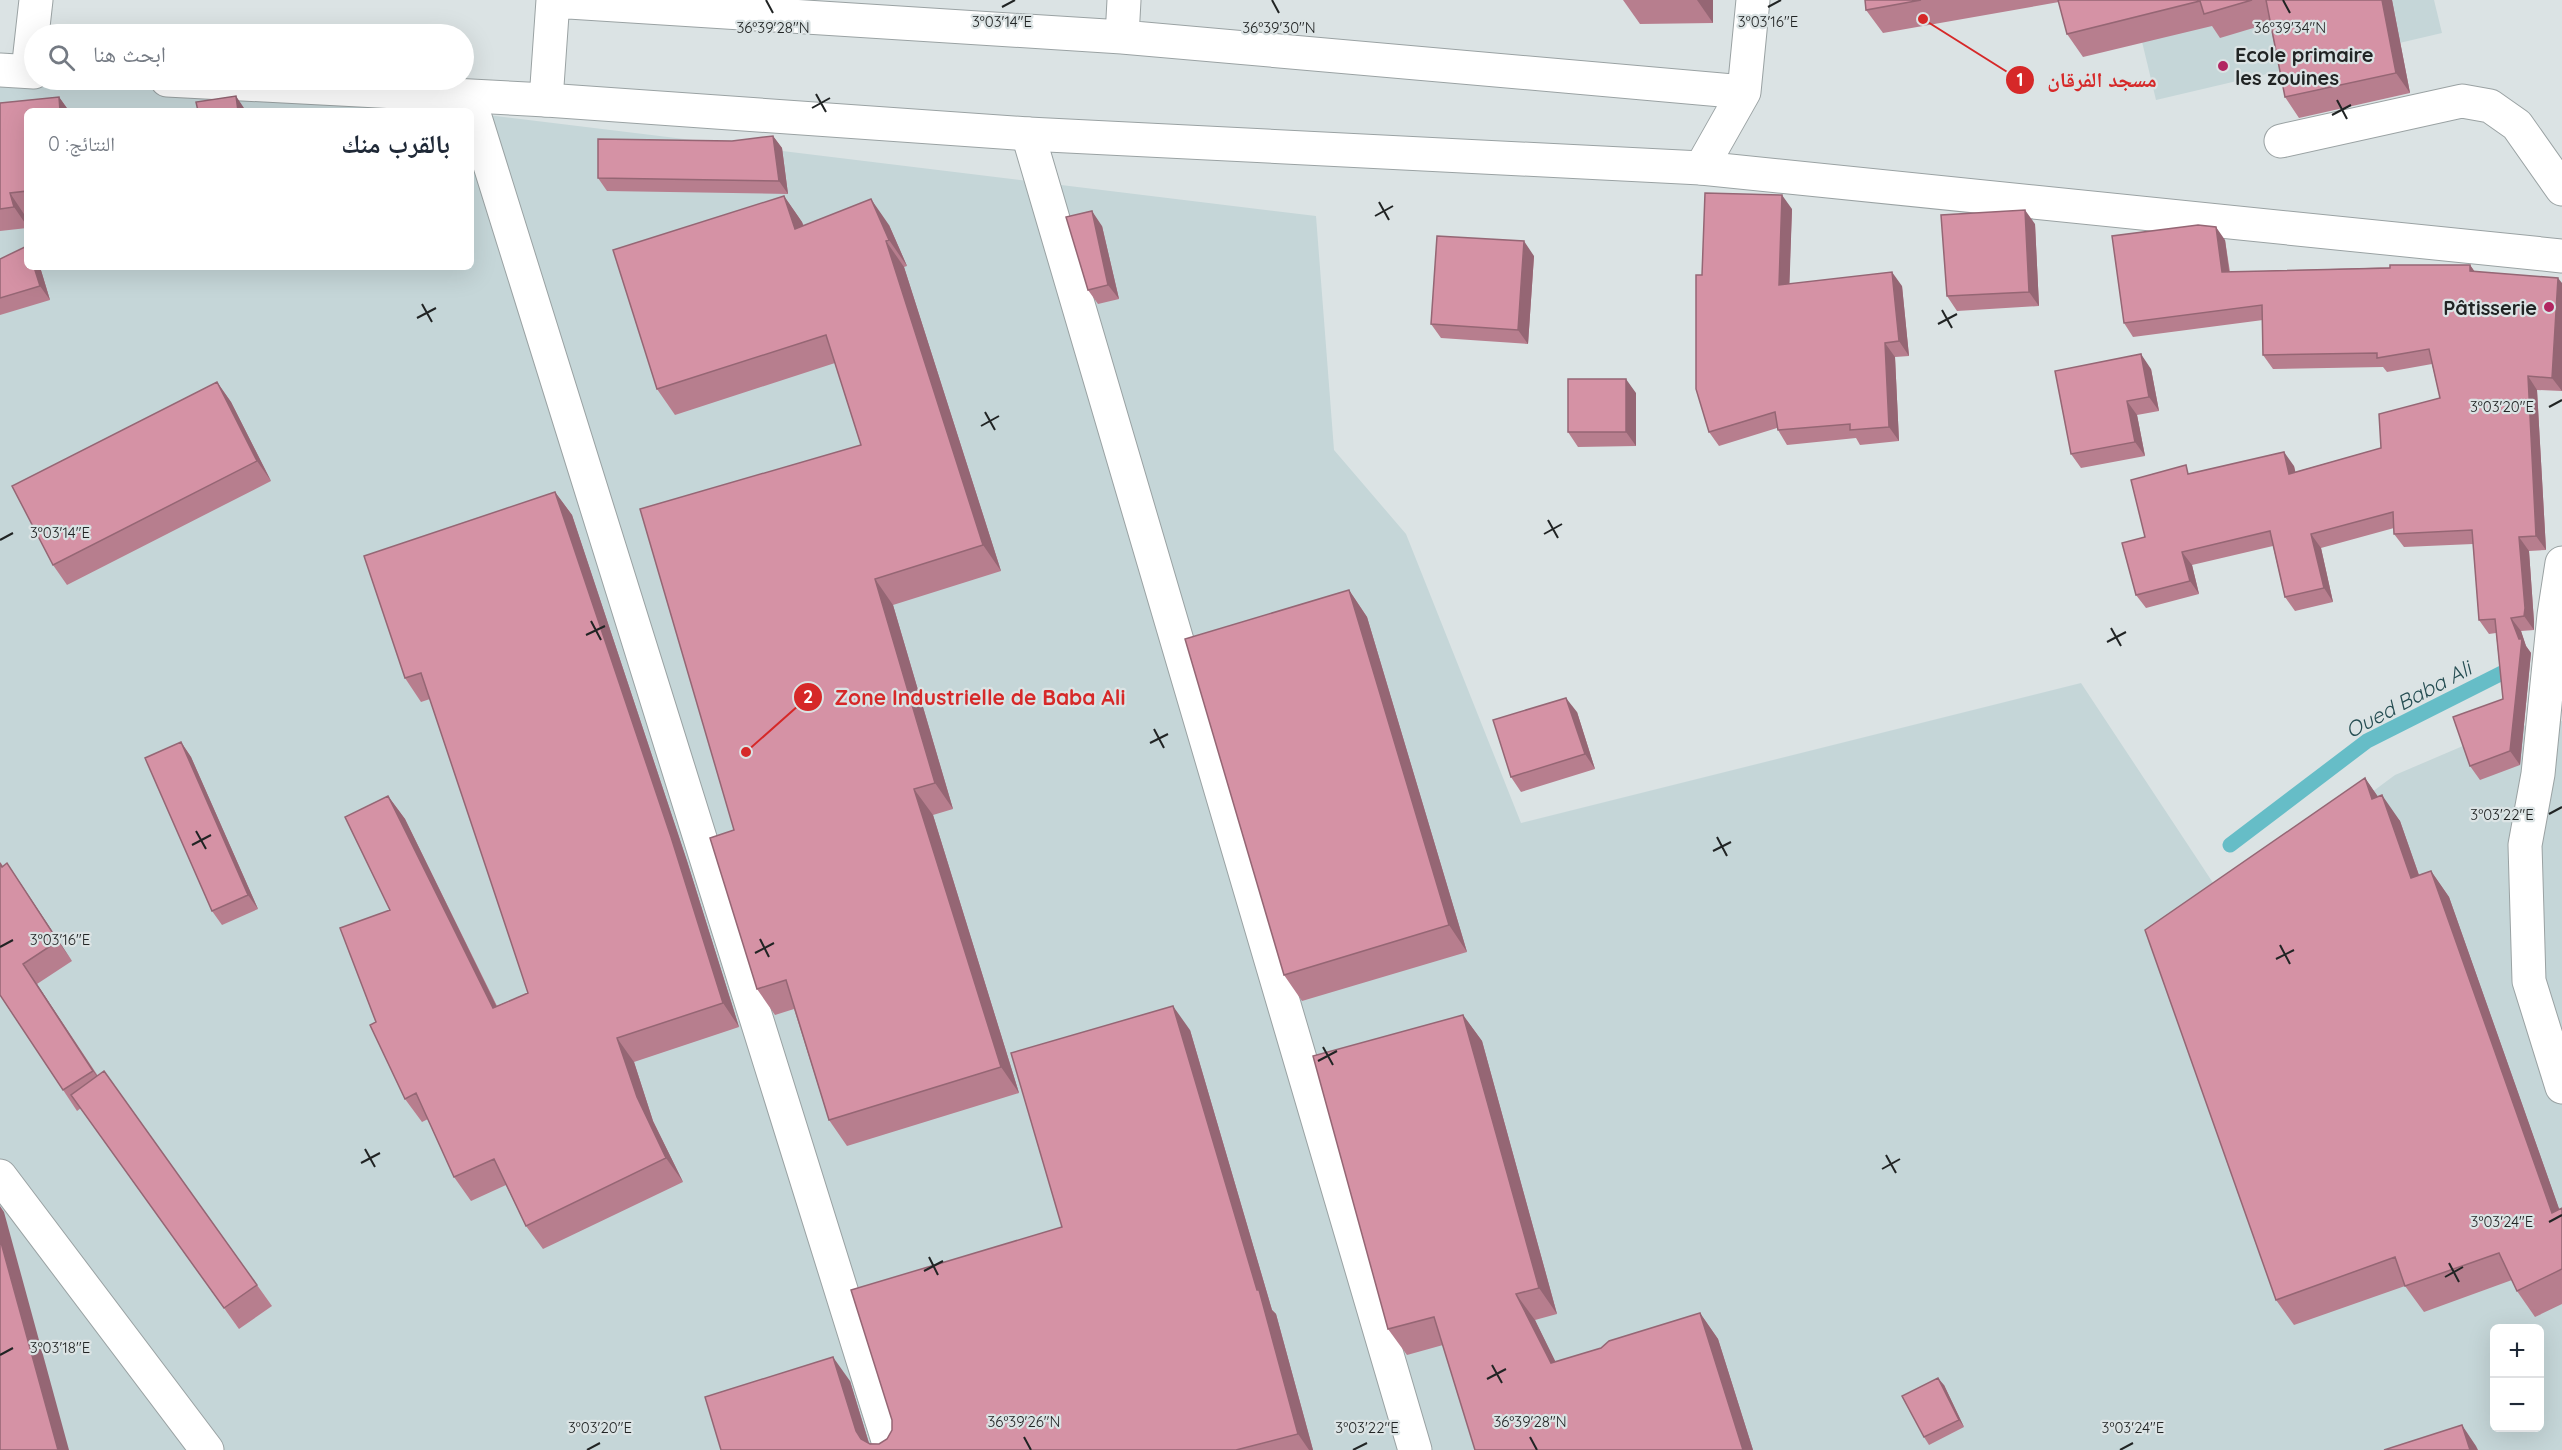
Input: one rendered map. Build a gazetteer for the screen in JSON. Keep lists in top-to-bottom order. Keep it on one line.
{"water":["Oued Baba Ali"],"places":["مسجد الفرقان","Ecole primaire les zouines","Pâtisserie","Zone Industrielle de Baba Ali"],"page":{"search":"ابحث هنا","heading":["بالقرب منك","النتائج: 0"],"map_buttons":["+","−"]},"coordinates":["3°03'14\"E","3°03'16\"E","36°39'28\"N","36°39'30\"N","36°39'34\"N","3°03'20\"E","3°03'22\"E","3°03'24\"E","3°03'18\"E","36°39'26\"N"]}
